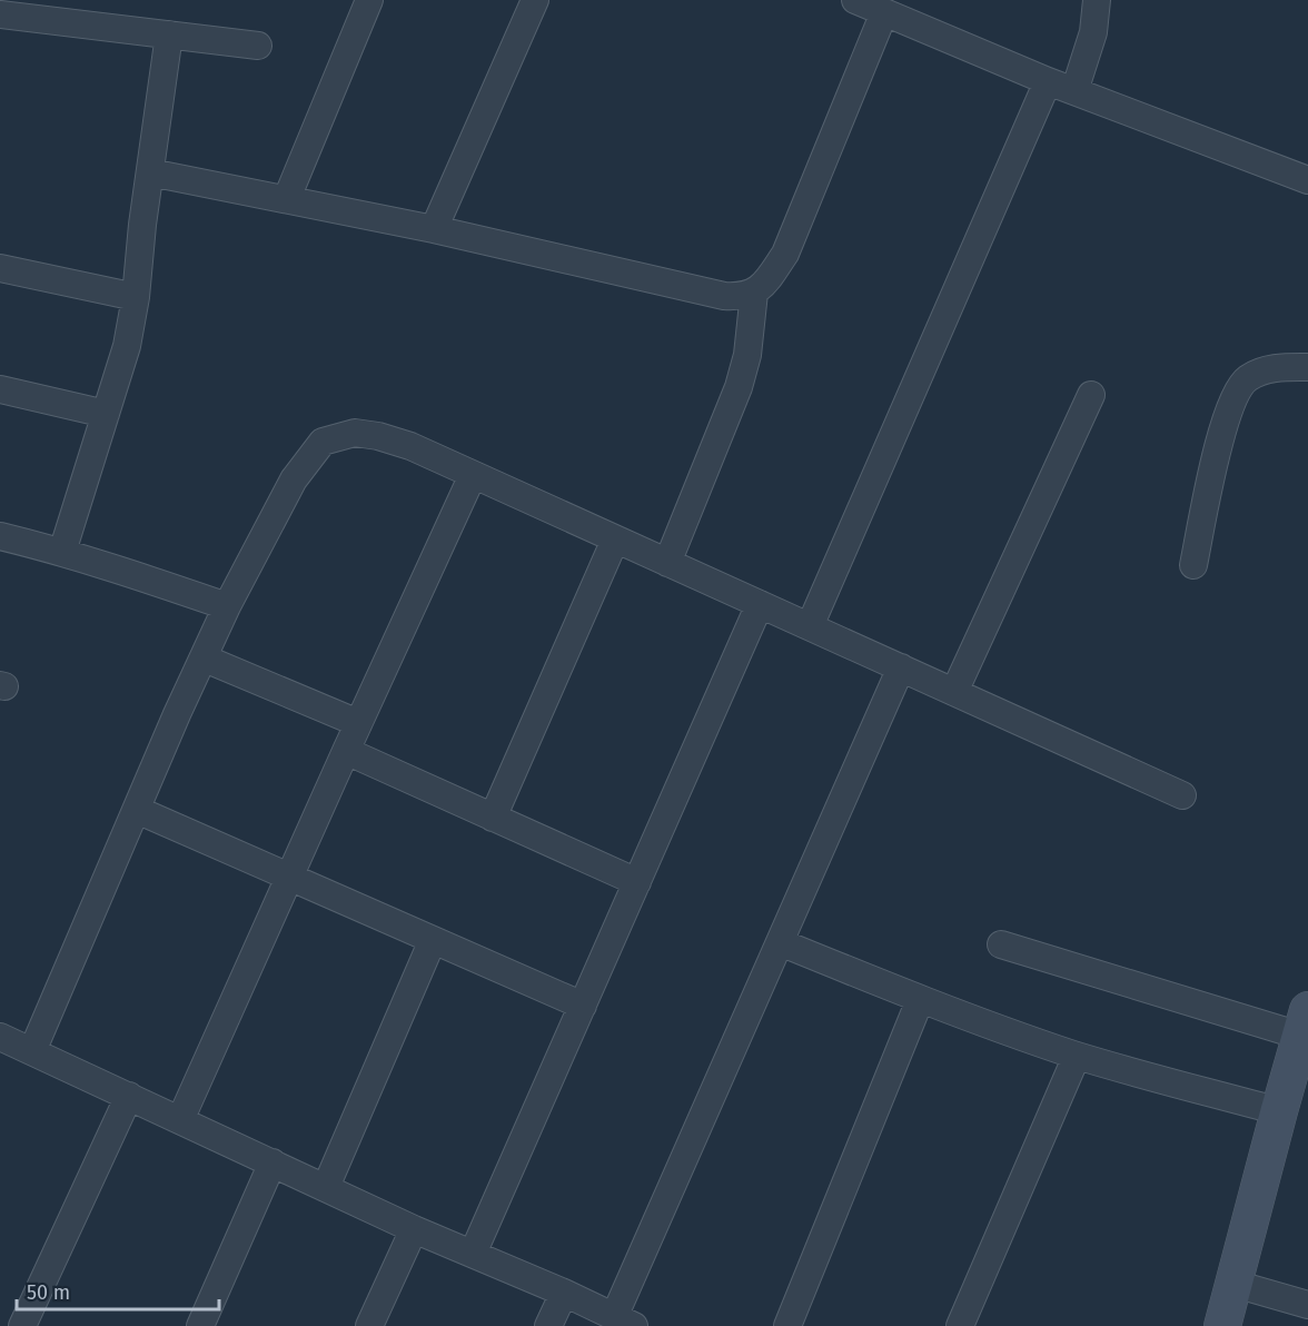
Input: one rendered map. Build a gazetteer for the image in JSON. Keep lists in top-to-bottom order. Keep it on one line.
{"scale_bar":"50 m"}
